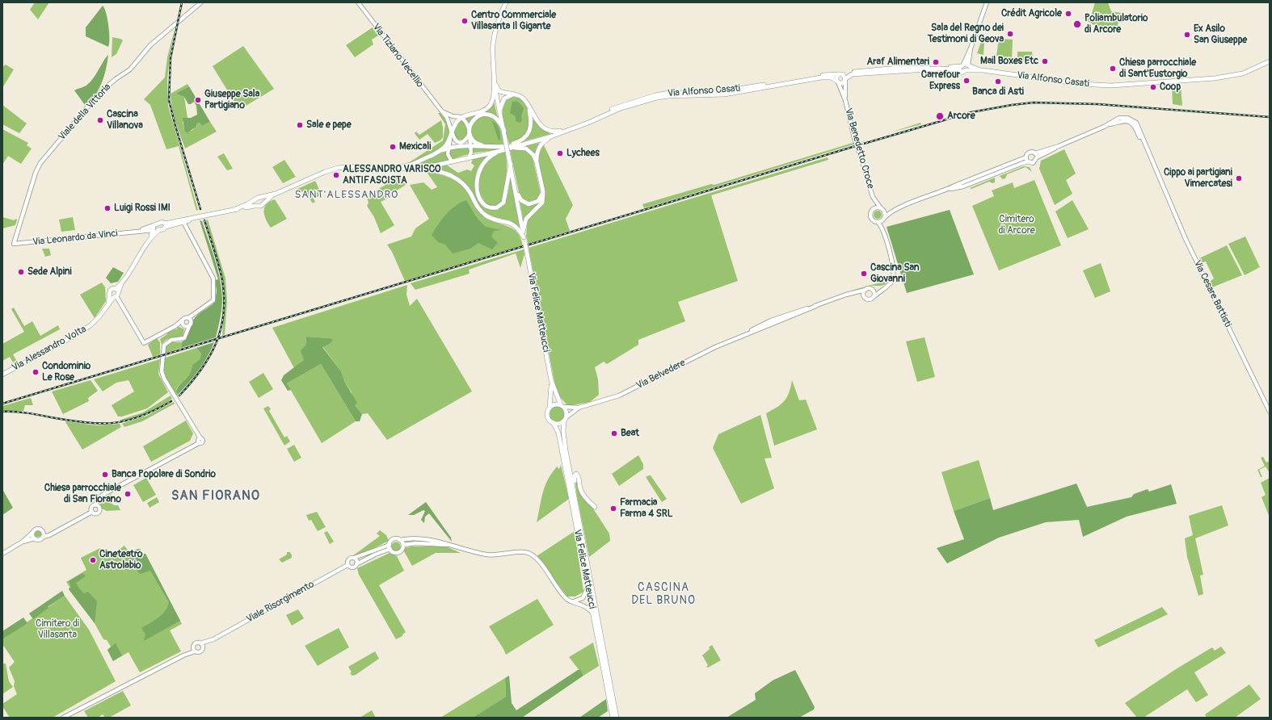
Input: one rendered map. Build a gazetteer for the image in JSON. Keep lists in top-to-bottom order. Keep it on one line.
{"streets":{"main road":["Via Alfonso Casati","Via Felice Matteucci","Via Alessandro Volta"],"street":["Via Tiziano Vecellio","Viale della Vittoria","Via Benedetto Croce","Via Leonardo da Vinci","Via Cesare Battisti","Via Belvedere","Viale Risorgimento"]},"crossings":[["Via Alfonso Casati","Via Benedetto Croce"],["Viale della Vittoria","Via Leonardo da Vinci"],["Via Leonardo da Vinci","Via Alessandro Volta"],["Via Felice Matteucci","Via Belvedere"]],"districts":["SANT'ALESSANDRO","SAN FIORANO","CASCINA DEL BRUNO"],"parks":["Cimitero di Arcore","Cimitero di Villasanta"],"places":["Crédit Agricole","Centro Commerciale Villasanta Il Gigante","Poliambulatorio di Arcore","Sala del Regno dei Testimoni di Geova","Ex Asilo San Giuseppe","Mail Boxes Etc","Araf Alimentari","Chiesa parrocchiale di Sant'Eustorgio","Carrefour Express","Banca di Asti","Coop","Giuseppe Sala Partigiano","Arcore","Cascina Villanova","Sale e pepe","Mexicali","Lychees","ALESSANDRO VARISCO ANTIFASCISTA","Cippo ai partigiani Vimercatesi","Luigi Rossi IMI","Sede Alpini","Cascina San Giovanni","Condominio Le Rose","Beat","Banca Popolare di Sondrio","Chiesa parrocchiale di San Fiorano","Farmacia Farma 4 SRL","Cineteatro Astrolabio"]}
